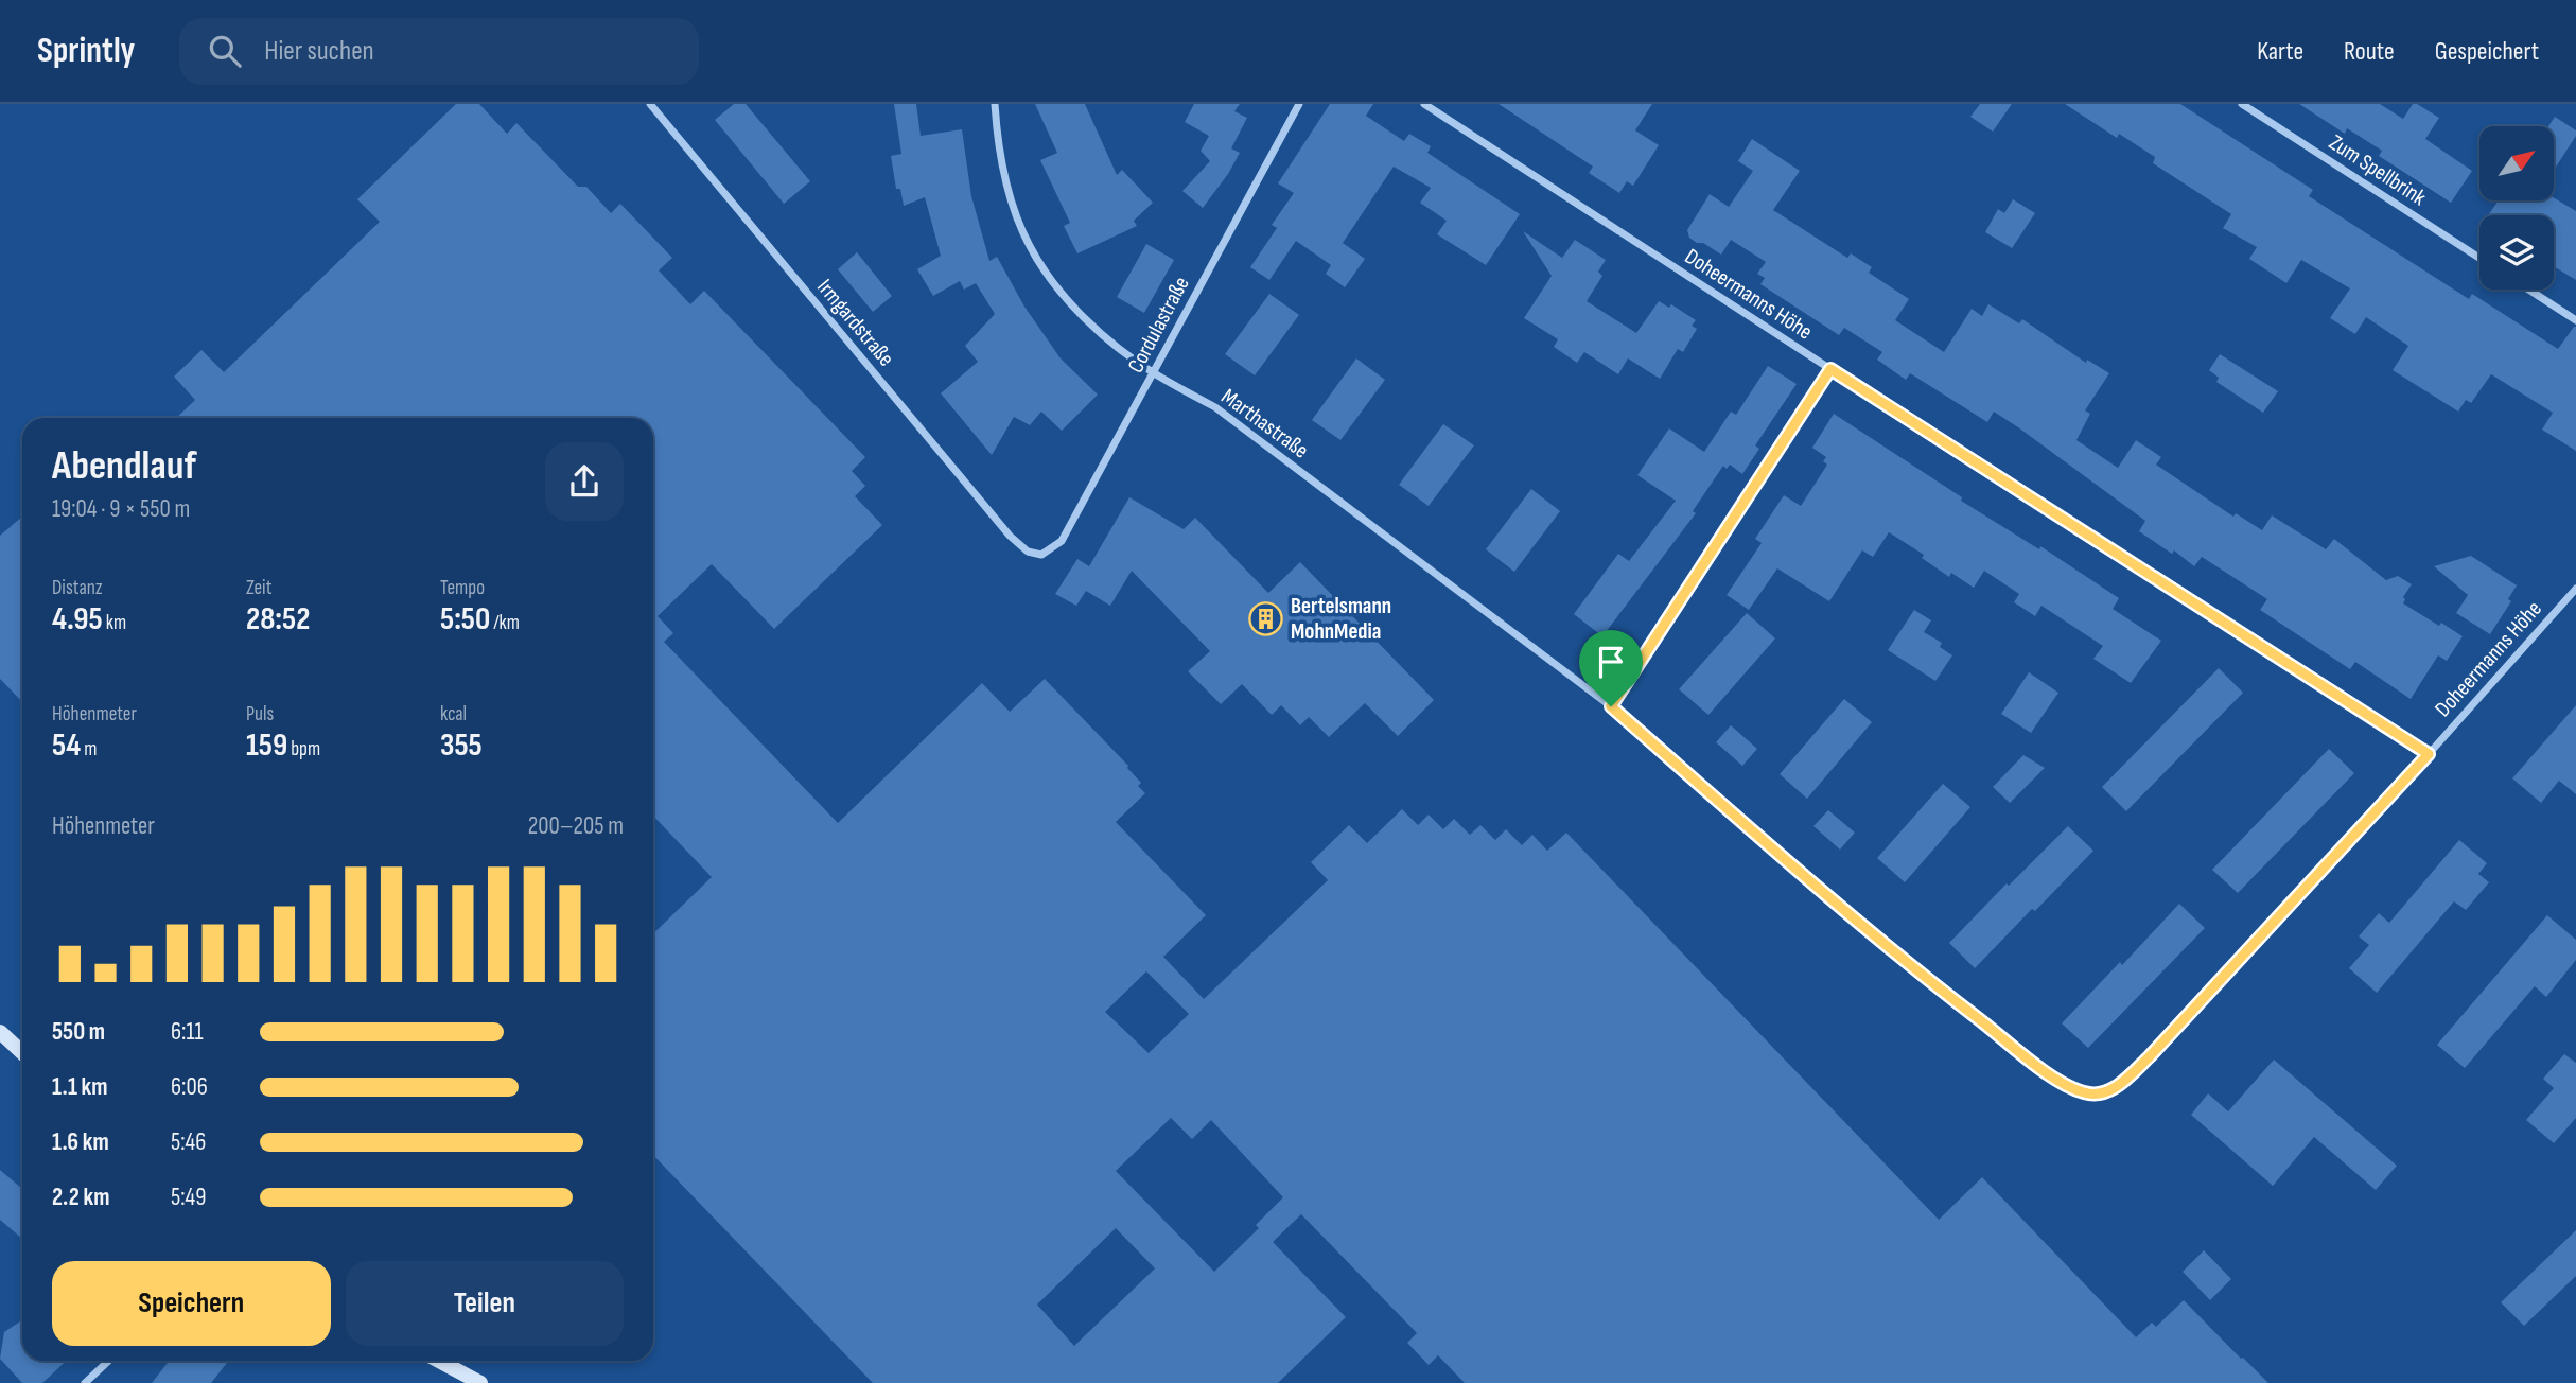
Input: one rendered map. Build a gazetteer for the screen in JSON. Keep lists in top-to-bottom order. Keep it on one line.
{"streets":{"street":["Zum Spellbrink","Doheermanns Höhe","Irmgardstraße","Cordulastraße","Marthastraße"]},"crossings":[["Doheermanns Höhe","Marthastraße"],["Irmgardstraße","Cordulastraße"],["Cordulastraße","Marthastraße"]],"places":{"building":["Bertelsmann MohnMedia"]},"north":"top right","page":{"header":"Sprintly","search":"Hier suchen","nav":["Karte","Route","Gespeichert"],"heading":["Abendlauf","19:04 · 9 × 550 m"],"stats":[["Distanz","4.95 km"],["Zeit","28:52"],["Tempo","5:50 /km"],["Höhenmeter","54 m"],["Puls","159 bpm"],["kcal","355"]],"chart":["Höhenmeter","200–205 m"],"list":[{"name":"550 m","note":"6:11"},{"name":"1.1 km","note":"6:06"},{"name":"1.6 km","note":"5:46"},{"name":"2.2 km","note":"5:49"}],"buttons":["Speichern","Teilen"]}}
